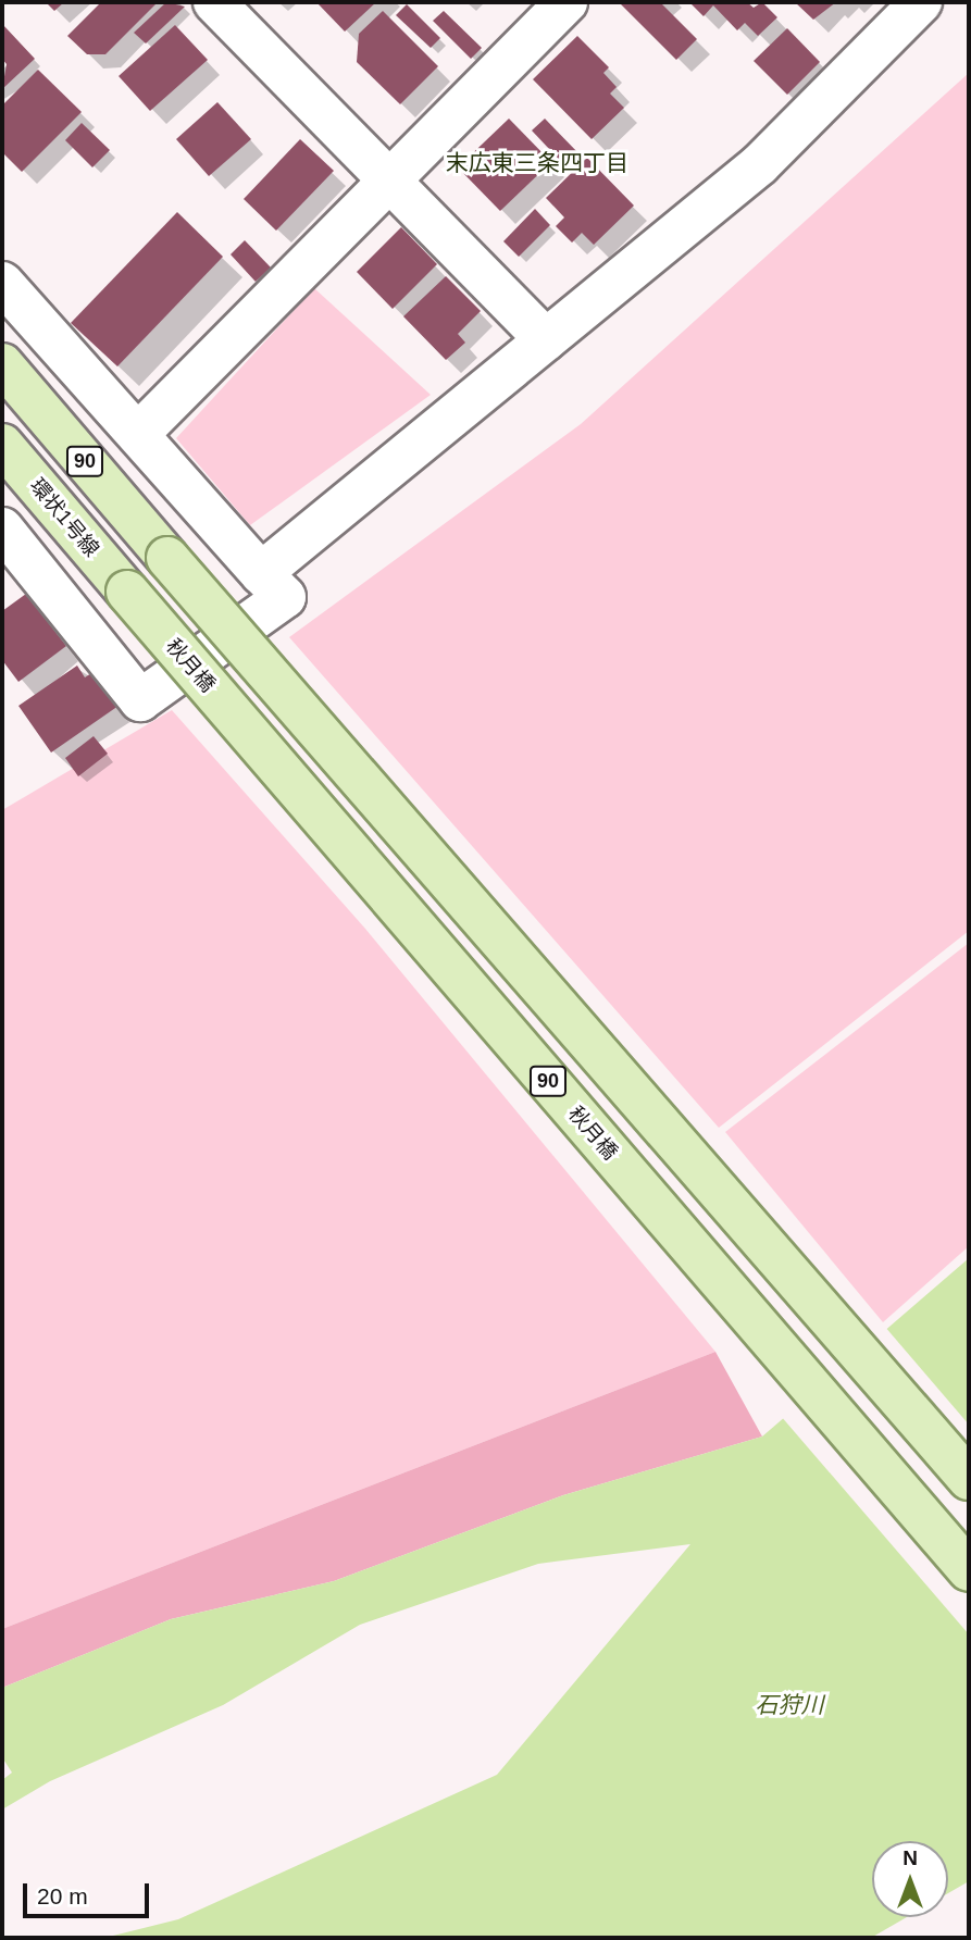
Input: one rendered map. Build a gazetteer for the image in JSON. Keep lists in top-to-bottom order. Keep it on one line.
{"streets":{"main road":["90","環状1号線","秋月橋"]},"crossings":[["環状1号線","秋月橋"]],"districts":["末広東三条四丁目"],"water":["石狩川"],"scale_bar":"20 m","north":"top"}
